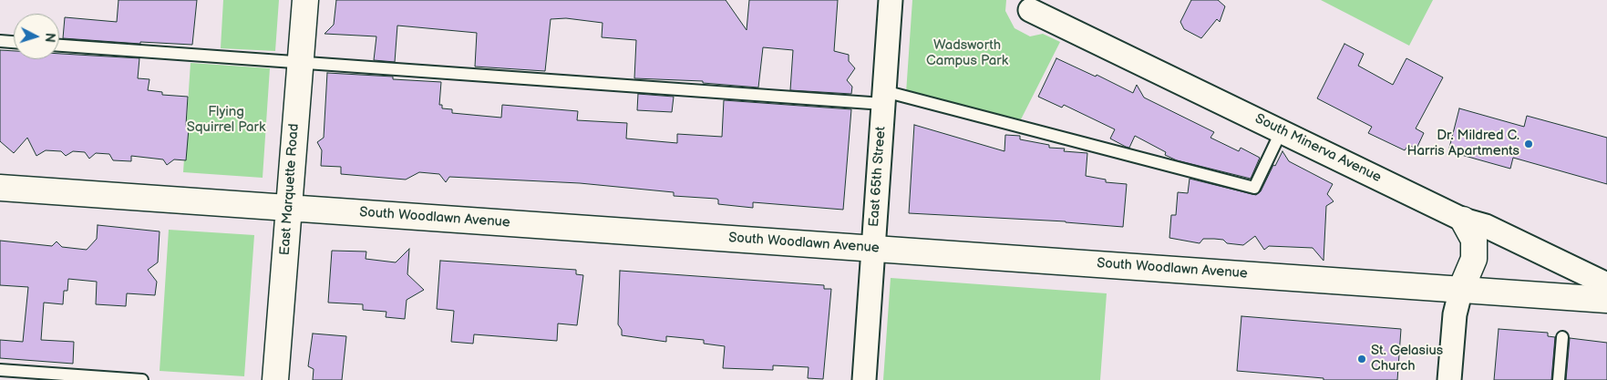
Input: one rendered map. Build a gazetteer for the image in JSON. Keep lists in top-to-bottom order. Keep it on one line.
{"streets":{"street":["South Minerva Avenue","East 65th Street","East Marquette Road","South Woodlawn Avenue"]},"crossings":[["East 65th Street","South Woodlawn Avenue"],["East Marquette Road","South Woodlawn Avenue"]],"parks":["Wadsworth Campus Park","Flying Squirrel Park"],"places":["Dr. Mildred C. Harris Apartments","St. Gelasius Church"],"north":"right"}
